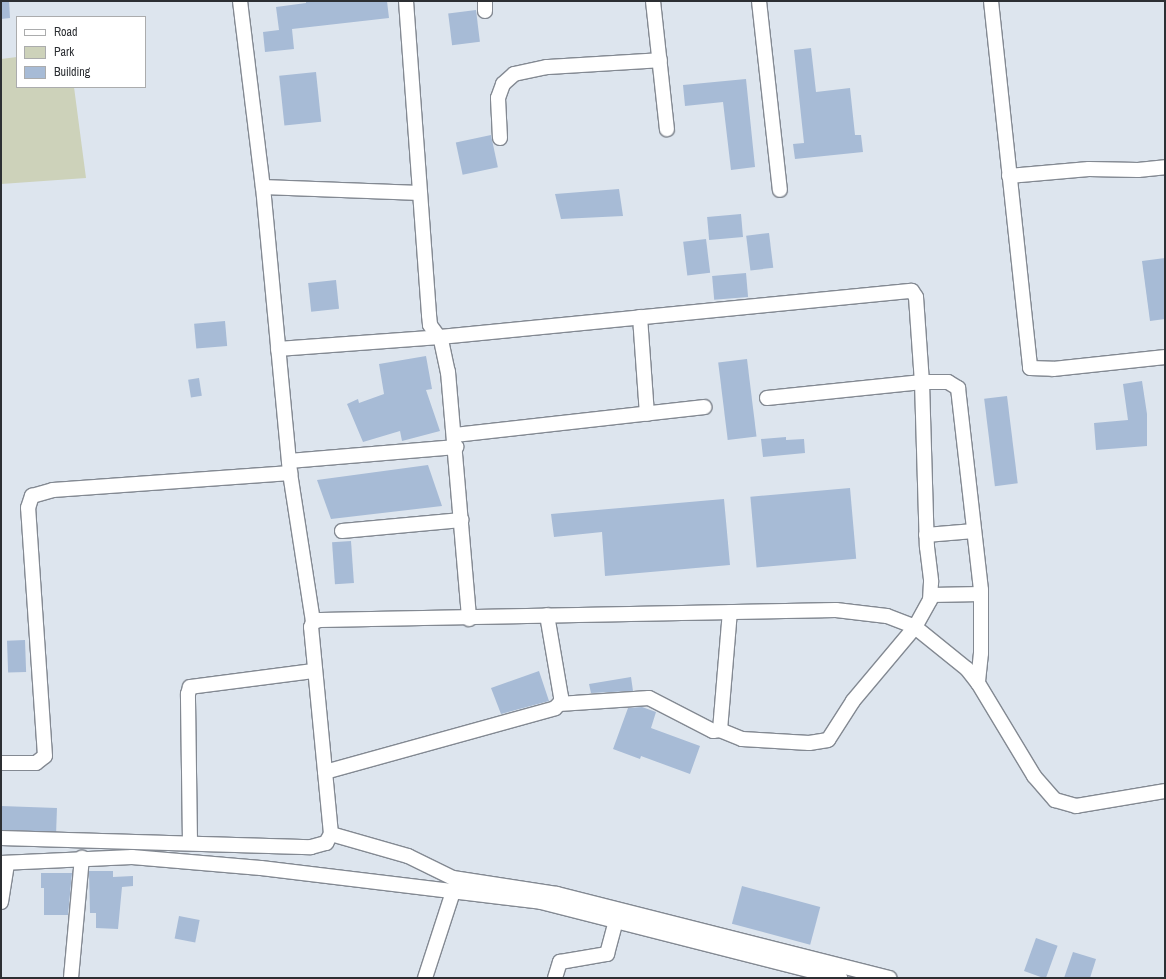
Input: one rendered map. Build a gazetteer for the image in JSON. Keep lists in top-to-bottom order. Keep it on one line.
{"legend":["Road","Park","Building"]}
